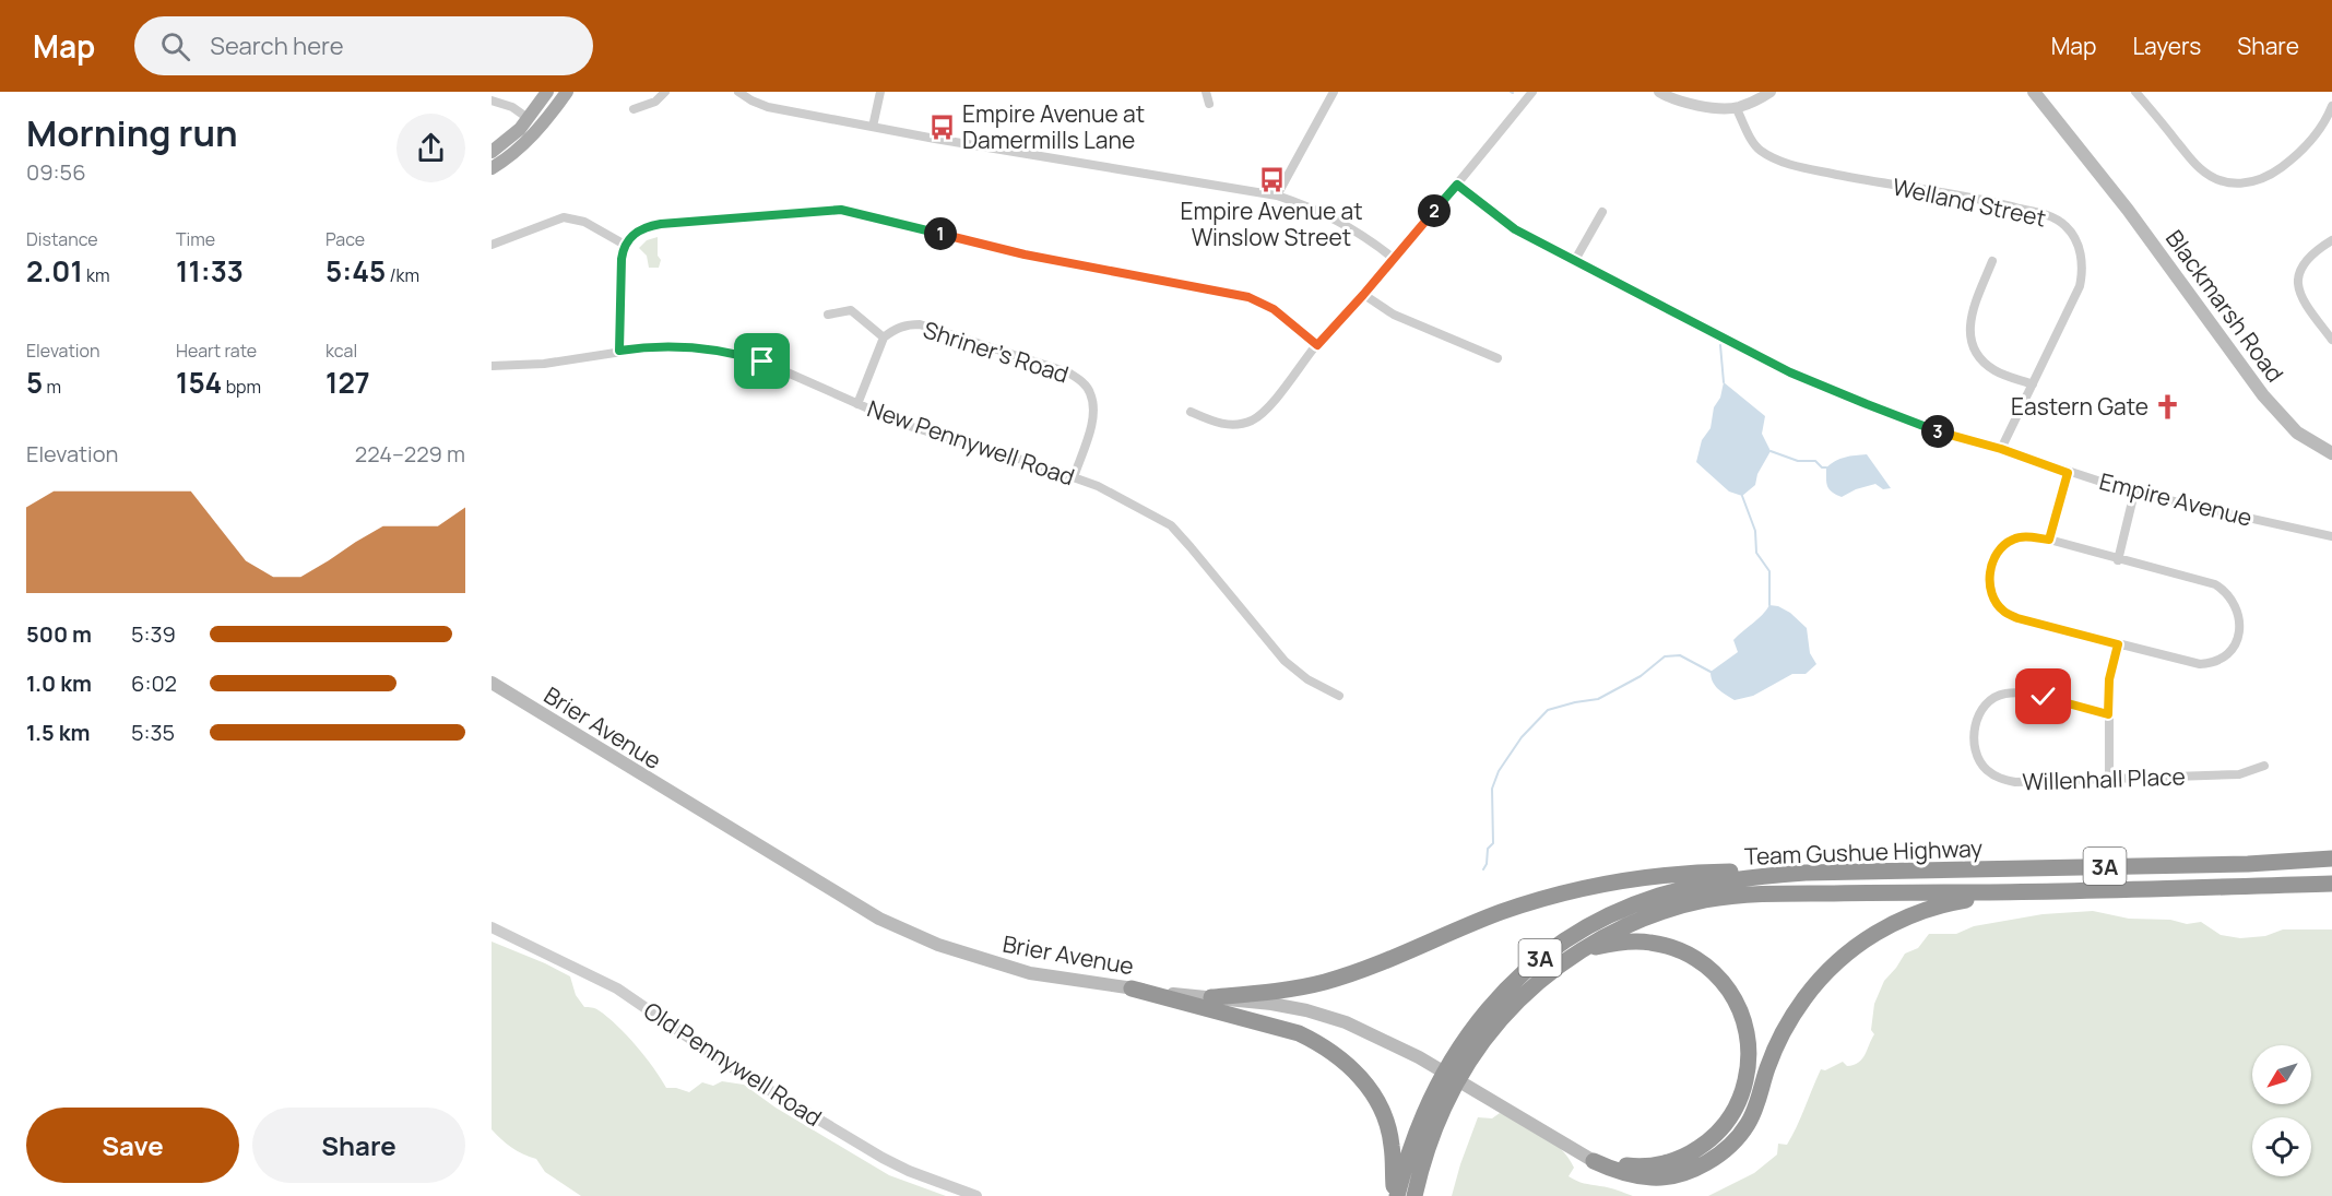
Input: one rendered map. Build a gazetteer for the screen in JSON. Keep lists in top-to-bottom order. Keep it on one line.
{"streets":{"highway":["Team Gushue Highway","3A"],"main road":["Blackmarsh Road","Brier Avenue"],"street":["Welland Street","Shriner's Road","New Pennywell Road","Empire Avenue","Willenhall Place","Old Pennywell Road"]},"crossings":[["Welland Street","Empire Avenue"],["Shriner's Road","New Pennywell Road"]],"places":{"bus stop":["Empire Avenue at Damermills Lane","Empire Avenue at Winslow Street"],"church":["Eastern Gate"]},"north":"bottom left","page":{"header":"Map","search":"Search here","nav":["Map","Layers","Share"],"heading":["Morning run","09:56"],"pins":["2","1","3"],"stats":[["Distance","2.01 km"],["Time","11:33"],["Pace","5:45 /km"],["Elevation","5 m"],["Heart rate","154 bpm"],["kcal","127"]],"chart":["Elevation","224–229 m"],"list":[{"name":"500 m","note":"5:39"},{"name":"1.0 km","note":"6:02"},{"name":"1.5 km","note":"5:35"}],"buttons":["Save","Share"]}}
